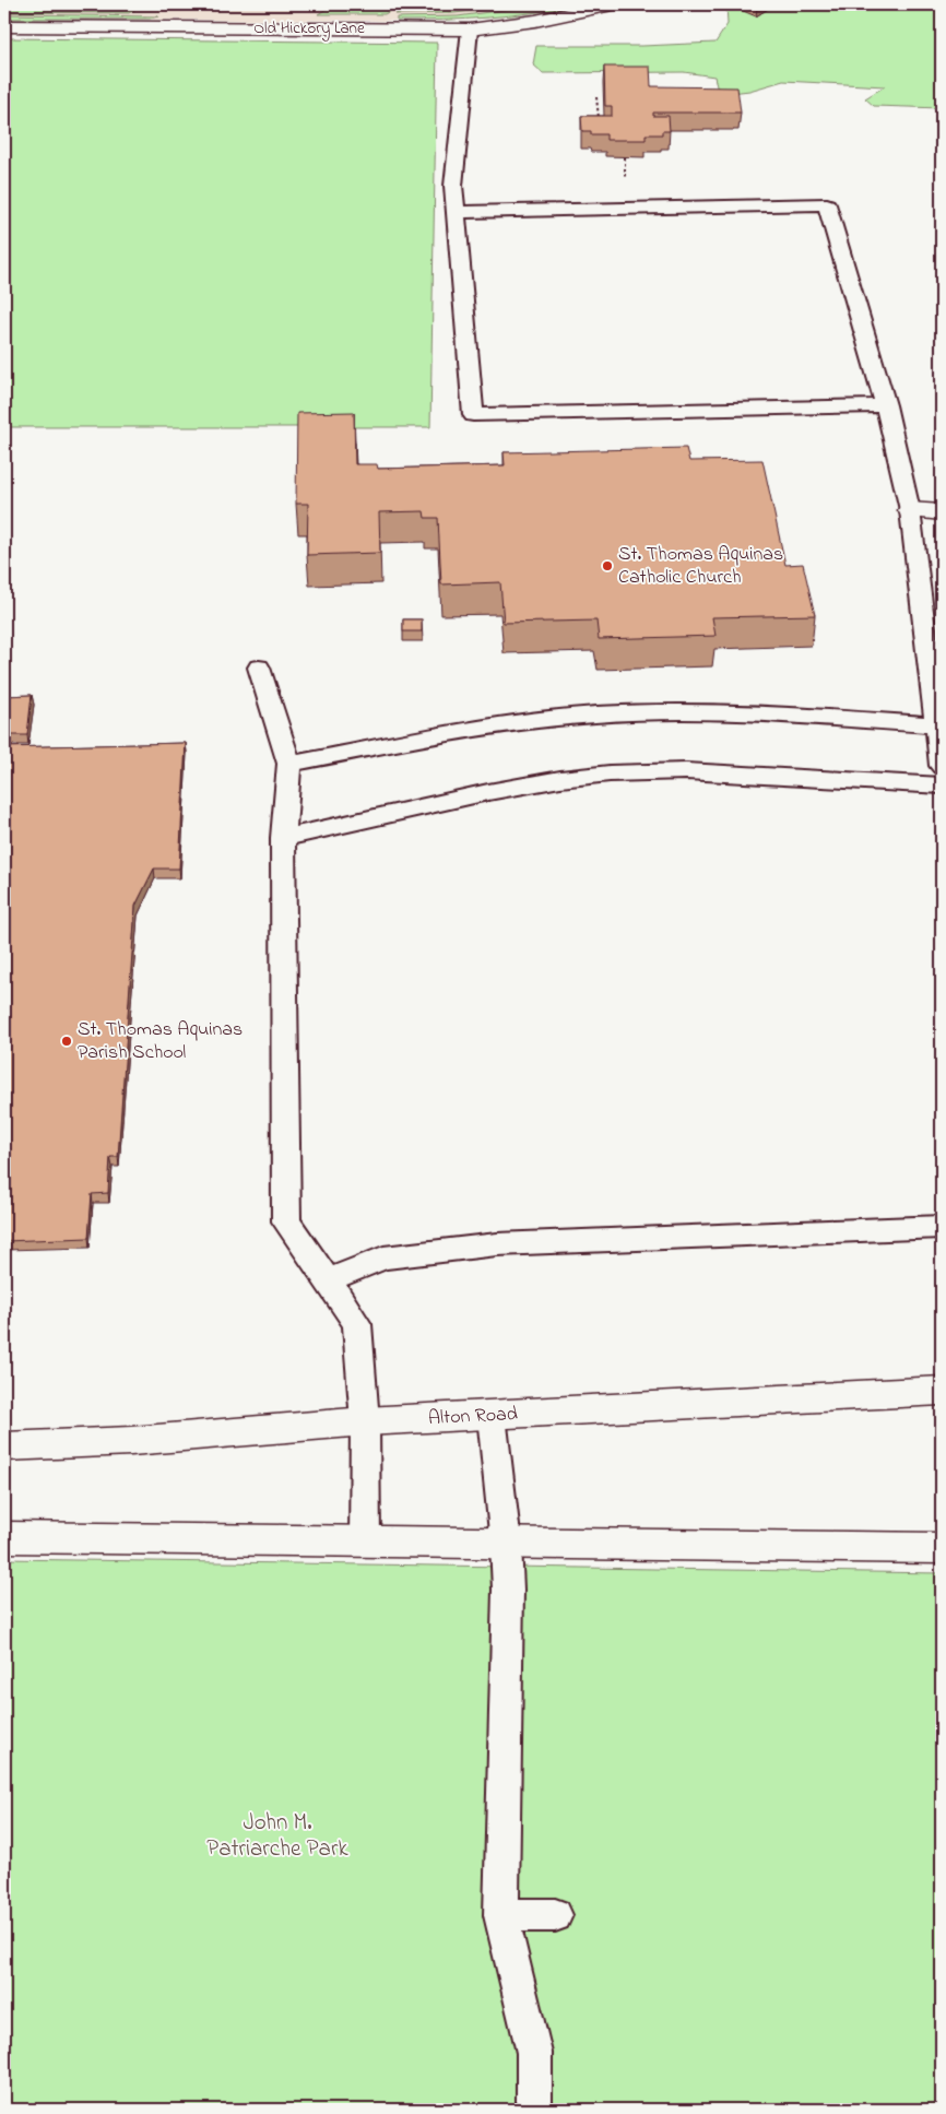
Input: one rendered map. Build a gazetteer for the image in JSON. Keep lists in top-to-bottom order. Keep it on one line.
{"streets":{"street":["Old Hickory Lane","Alton Road"]},"parks":["John M. Patriarche Park"],"places":["St. Thomas Aquinas Catholic Church","St. Thomas Aquinas Parish School"]}
